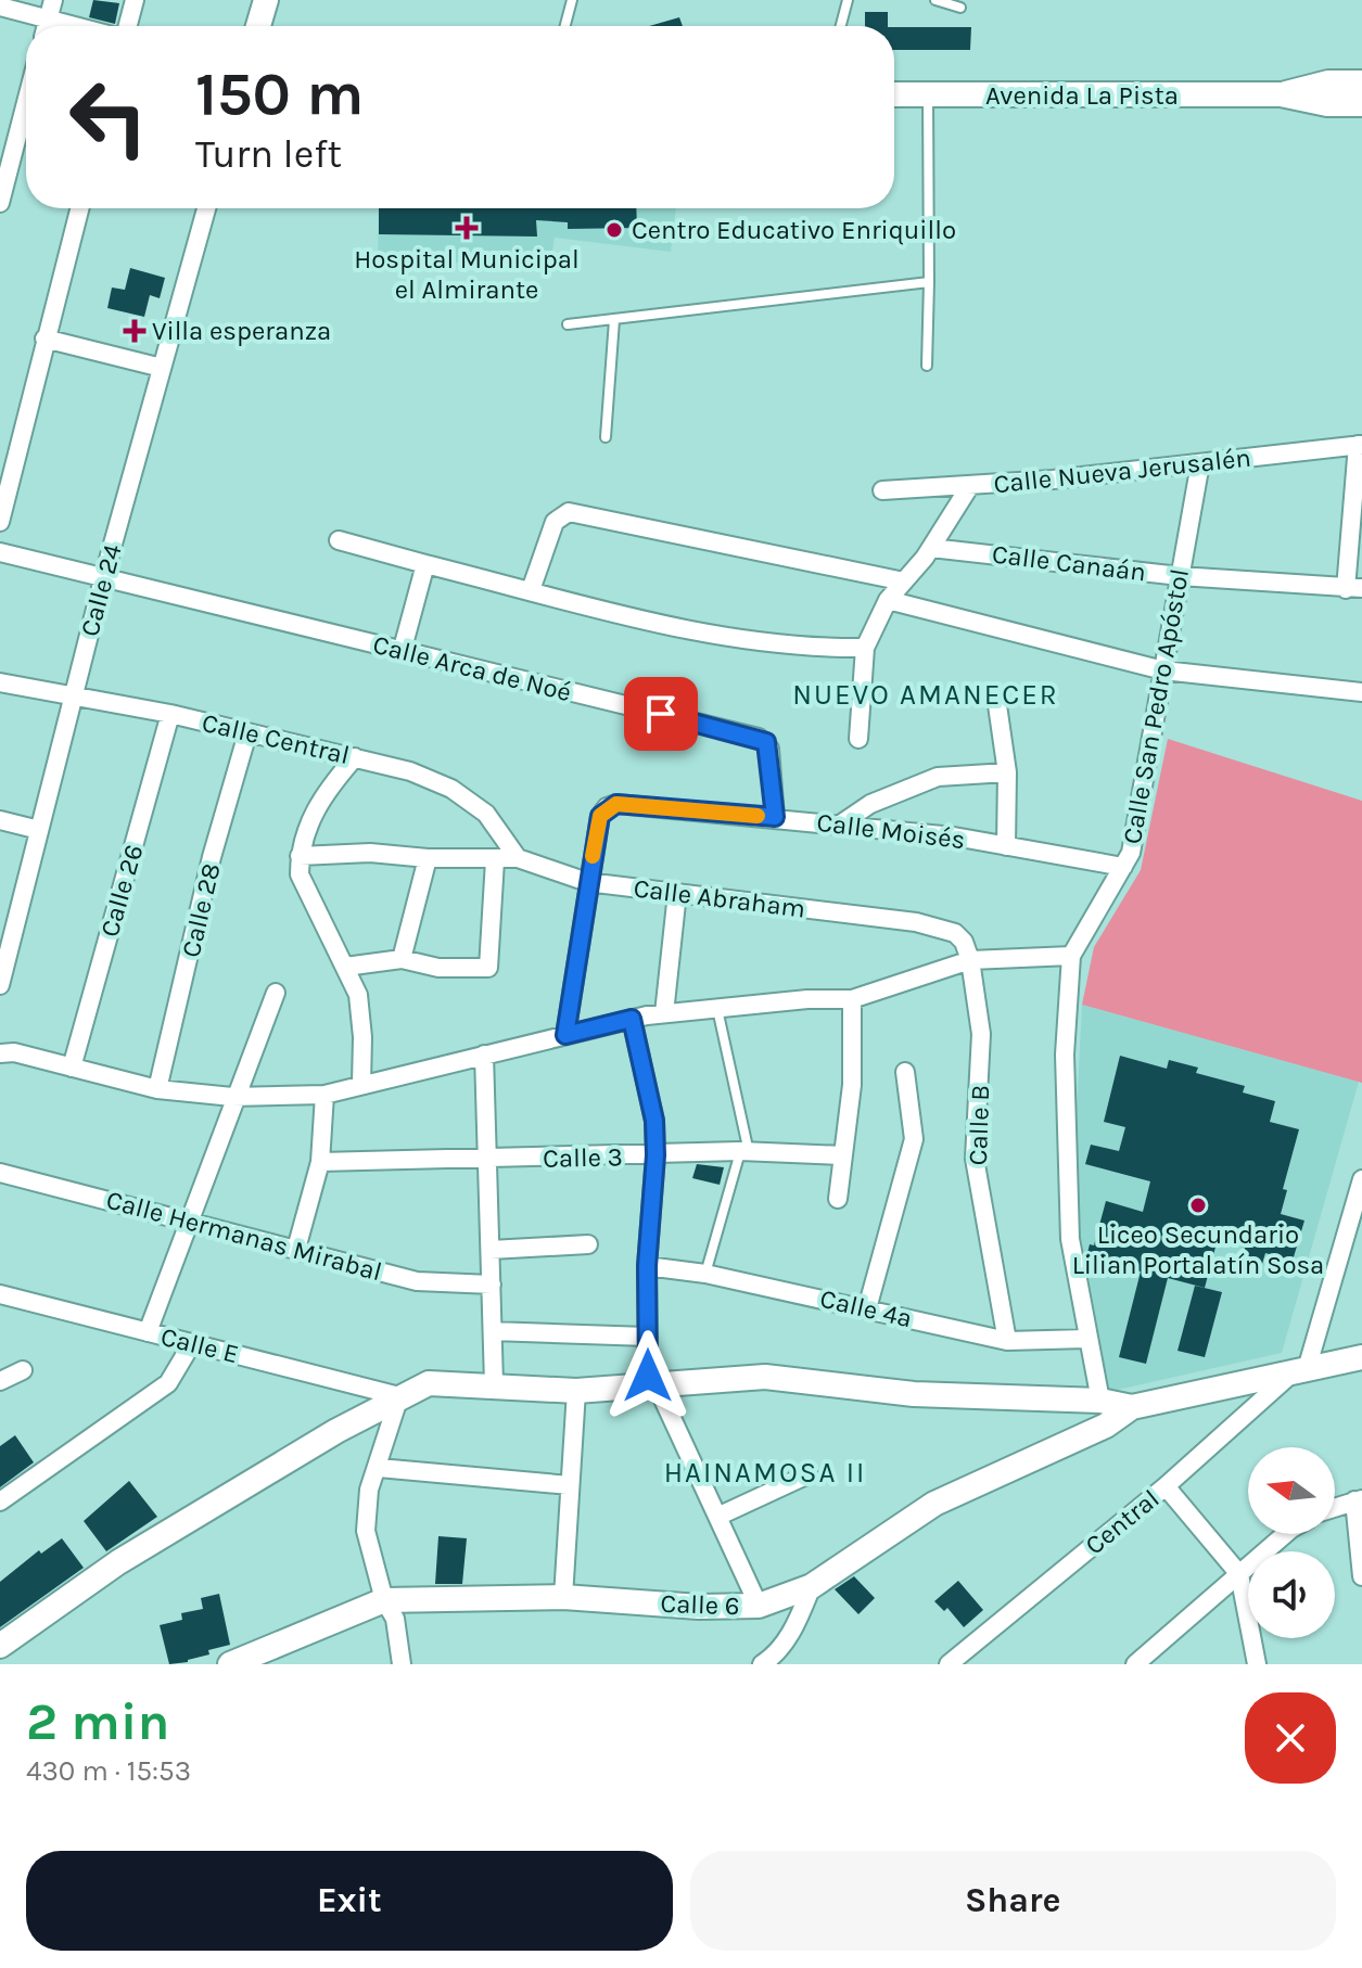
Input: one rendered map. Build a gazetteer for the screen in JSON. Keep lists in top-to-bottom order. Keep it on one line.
{"streets":{"street":["Avenida La Pista","Calle Nueva Jerusalén","Calle Canaán","Calle 24","Calle Arca de Noé","Calle San Pedro Apóstol","Calle Central","Calle Moisés","Calle 26","Calle Abraham","Calle 28","Calle B","Calle 3","Calle Hermanas Mirabal","Calle 4a","Calle E","Central","Calle 6"]},"crossings":[["Calle Nueva Jerusalén","Calle San Pedro Apóstol"],["Calle Canaán","Calle San Pedro Apóstol"],["Calle 24","Calle Arca de Noé"],["Calle 24","Calle Central"],["Calle Arca de Noé","Calle Moisés"],["Calle San Pedro Apóstol","Calle Moisés"],["Calle San Pedro Apóstol","Calle 4a"],["Calle Central","Calle 26"],["Calle Central","Calle Abraham"],["Calle Central","Calle 28"],["Calle Moisés","Calle Abraham"],["Calle Abraham","Calle B"],["Calle B","Calle 4a"]],"districts":["NUEVO AMANECER","HAINAMOSA II"],"places":{"health":["Hospital Municipal el Almirante","Villa esperanza"],"other":["Centro Educativo Enriquillo","Liceo Secundario Lilian Portalatín Sosa"]},"north":"left","page":{"turn":["150 m","Turn left"],"heading":["2 min","430 m · 15:53"],"buttons":["Exit","Share"]}}
